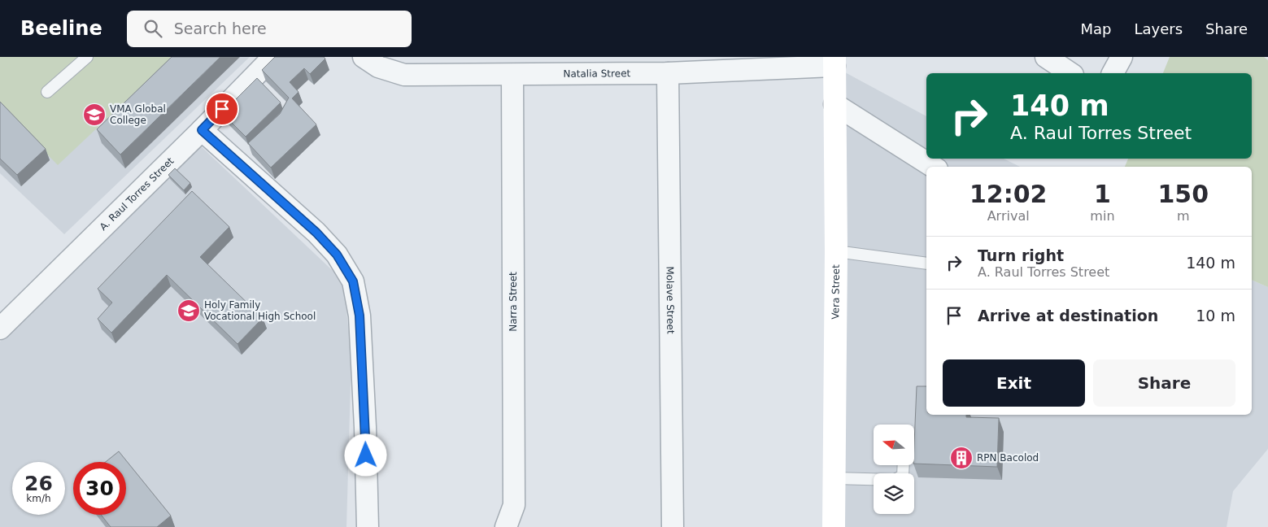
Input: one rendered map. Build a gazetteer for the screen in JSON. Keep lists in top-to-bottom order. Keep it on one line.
{"streets":{"street":["Natalia Street","A. Raul Torres Street","Vera Street","Molave Street","Narra Street"]},"crossings":[["Natalia Street","Vera Street"],["Natalia Street","Molave Street"],["Natalia Street","Narra Street"]],"places":{"school or university":["VMA Global College","Holy Family Vocational High School"],"building":["RPN Bacolod"]},"north":"left","page":{"header":"Beeline","search":"Search here","nav":["Map","Layers","Share"],"turn":["140 m","A. Raul Torres Street"],"eta":["12:02","Arrival","1","min","150","m"],"list":[{"name":"Turn right","note":"A. Raul Torres Street","value":"140 m"},{"name":"Arrive at destination","value":"10 m"}],"buttons":["Exit","Share"],"speed":"26 km/h","limit":"30"}}
